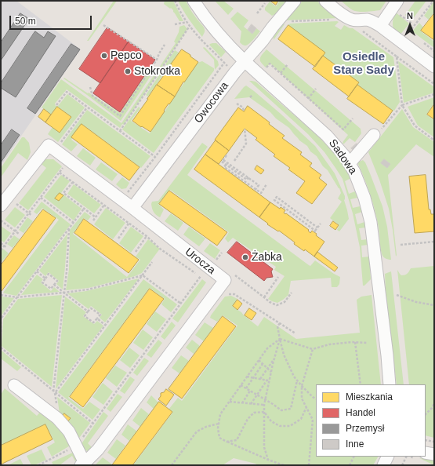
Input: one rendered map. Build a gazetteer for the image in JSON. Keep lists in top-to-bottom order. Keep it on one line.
{"streets":{"street":["Owocowa","Sadowa","Urocza"]},"crossings":[["Owocowa","Sadowa"],["Owocowa","Urocza"]],"districts":["Osiedle Stare Sady"],"places":["Pepco","Stokrotka","Żabka"],"legend":["Mieszkania","Handel","Przemysł","Inne"],"scale_bar":"50 m","north":"top"}
